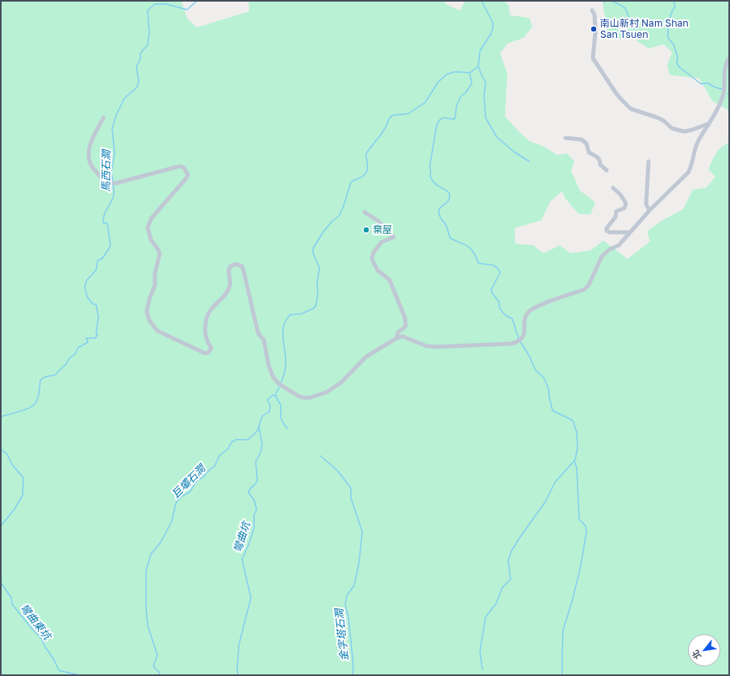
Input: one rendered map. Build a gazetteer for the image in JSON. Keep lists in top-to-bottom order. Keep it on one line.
{"water":["馬西石澗","巨壩石澗","彎曲坑","彎曲東坑","金字塔石澗"],"places":["南山新村 Nam Shan San Tsuen","棄屋"],"north":"bottom left"}
